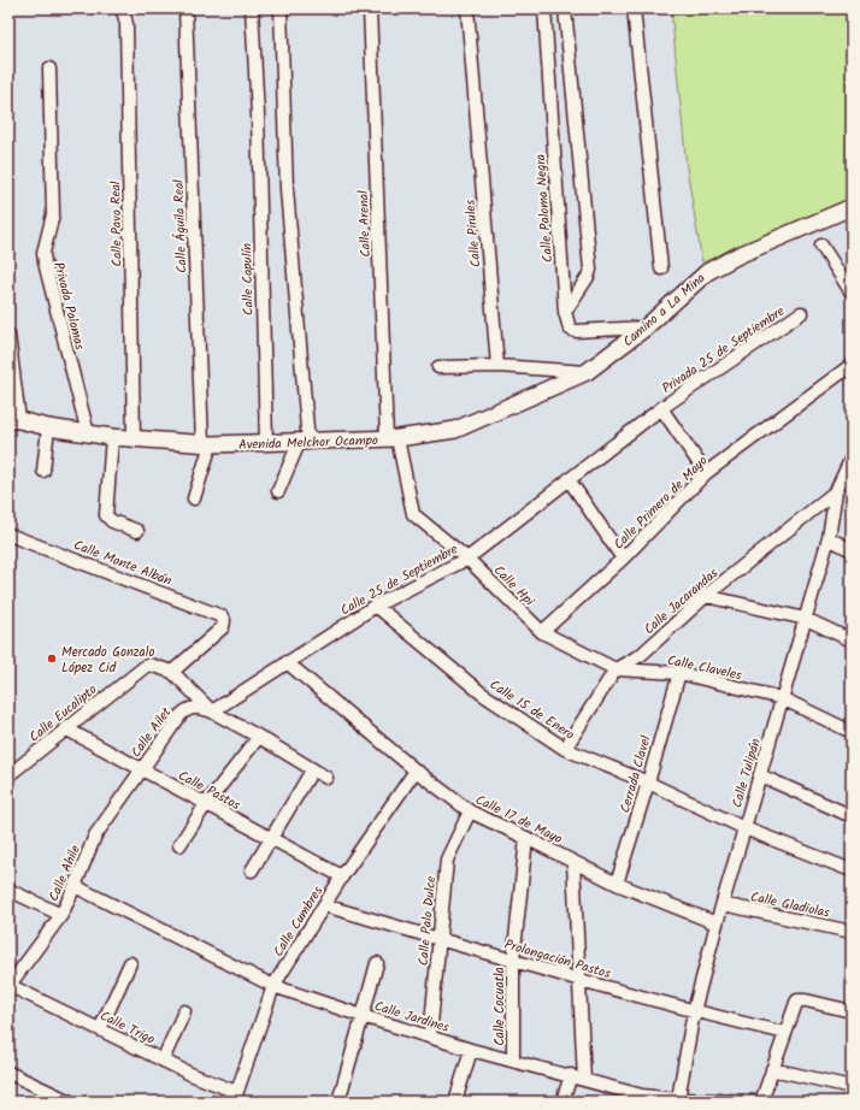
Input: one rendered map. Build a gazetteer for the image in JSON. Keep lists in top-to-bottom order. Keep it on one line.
{"streets":{"street":["Calle Paloma Negra","Calle Pavo Real","Calle Arenal","Calle Águila Real","Calle Pirules","Calle Capulín","Privada Palomas","Camino a La Mina","Privada 25 de Septiembre","Avenida Melchor Ocampo","Calle Primero de Mayo","Calle Monte Albán","Calle 25 de Septiembre","Calle Hpi","Calle Jacarandas","Calle Claveles","Calle 15 de Enero","Calle Eucalipto","Calle Ailet","Calle Tulipán","Cerrada Clavel","Calle Pastos","Calle 17 de Mayo","Calle Ahile","Calle Gladiolas","Calle Cumbres","Calle Palo Dulce","Prolongación Pastos","Calle Cocuatla","Calle Jardines","Calle Trigo"]},"crossings":[["Calle Paloma Negra","Camino a La Mina"],["Calle Pavo Real","Avenida Melchor Ocampo"],["Calle Arenal","Avenida Melchor Ocampo"],["Calle Arenal","Calle 25 de Septiembre"],["Calle Arenal","Calle Hpi"],["Calle Águila Real","Avenida Melchor Ocampo"],["Calle Capulín","Avenida Melchor Ocampo"],["Privada Palomas","Avenida Melchor Ocampo"],["Camino a La Mina","Avenida Melchor Ocampo"],["Privada 25 de Septiembre","Calle 25 de Septiembre"],["Calle Primero de Mayo","Calle Hpi"],["Calle Primero de Mayo","Calle Claveles"],["Calle Monte Albán","Calle Eucalipto"],["Calle 25 de Septiembre","Calle Hpi"],["Calle 25 de Septiembre","Calle 15 de Enero"],["Calle 25 de Septiembre","Calle Ailet"],["Calle 25 de Septiembre","Calle 17 de Mayo"],["Calle Hpi","Calle Claveles"],["Calle Jacarandas","Calle Claveles"],["Calle Jacarandas","Calle 15 de Enero"],["Calle Jacarandas","Calle Tulipán"],["Calle Claveles","Calle Tulipán"],["Calle Claveles","Cerrada Clavel"],["Calle 15 de Enero","Calle Tulipán"],["Calle 15 de Enero","Cerrada Clavel"],["Calle Eucalipto","Calle Pastos"],["Calle Ailet","Calle Pastos"],["Calle Ailet","Calle Ahile"],["Calle Tulipán","Calle 17 de Mayo"],["Calle Tulipán","Calle Gladiolas"],["Calle Tulipán","Prolongación Pastos"],["Calle Tulipán","Calle Jardines"],["Cerrada Clavel","Calle 17 de Mayo"],["Calle Pastos","Calle Ahile"],["Calle Pastos","Calle Cumbres"],["Calle 17 de Mayo","Calle Cumbres"],["Calle 17 de Mayo","Calle Palo Dulce"],["Calle 17 de Mayo","Calle Cocuatla"],["Calle Ahile","Calle Jardines"],["Calle Ahile","Calle Trigo"],["Calle Cumbres","Prolongación Pastos"],["Calle Cumbres","Calle Jardines"],["Calle Cumbres","Calle Trigo"],["Calle Palo Dulce","Prolongación Pastos"],["Calle Palo Dulce","Calle Jardines"],["Prolongación Pastos","Calle Cocuatla"],["Calle Cocuatla","Calle Jardines"]],"places":["Mercado Gonzalo López Cid"]}
